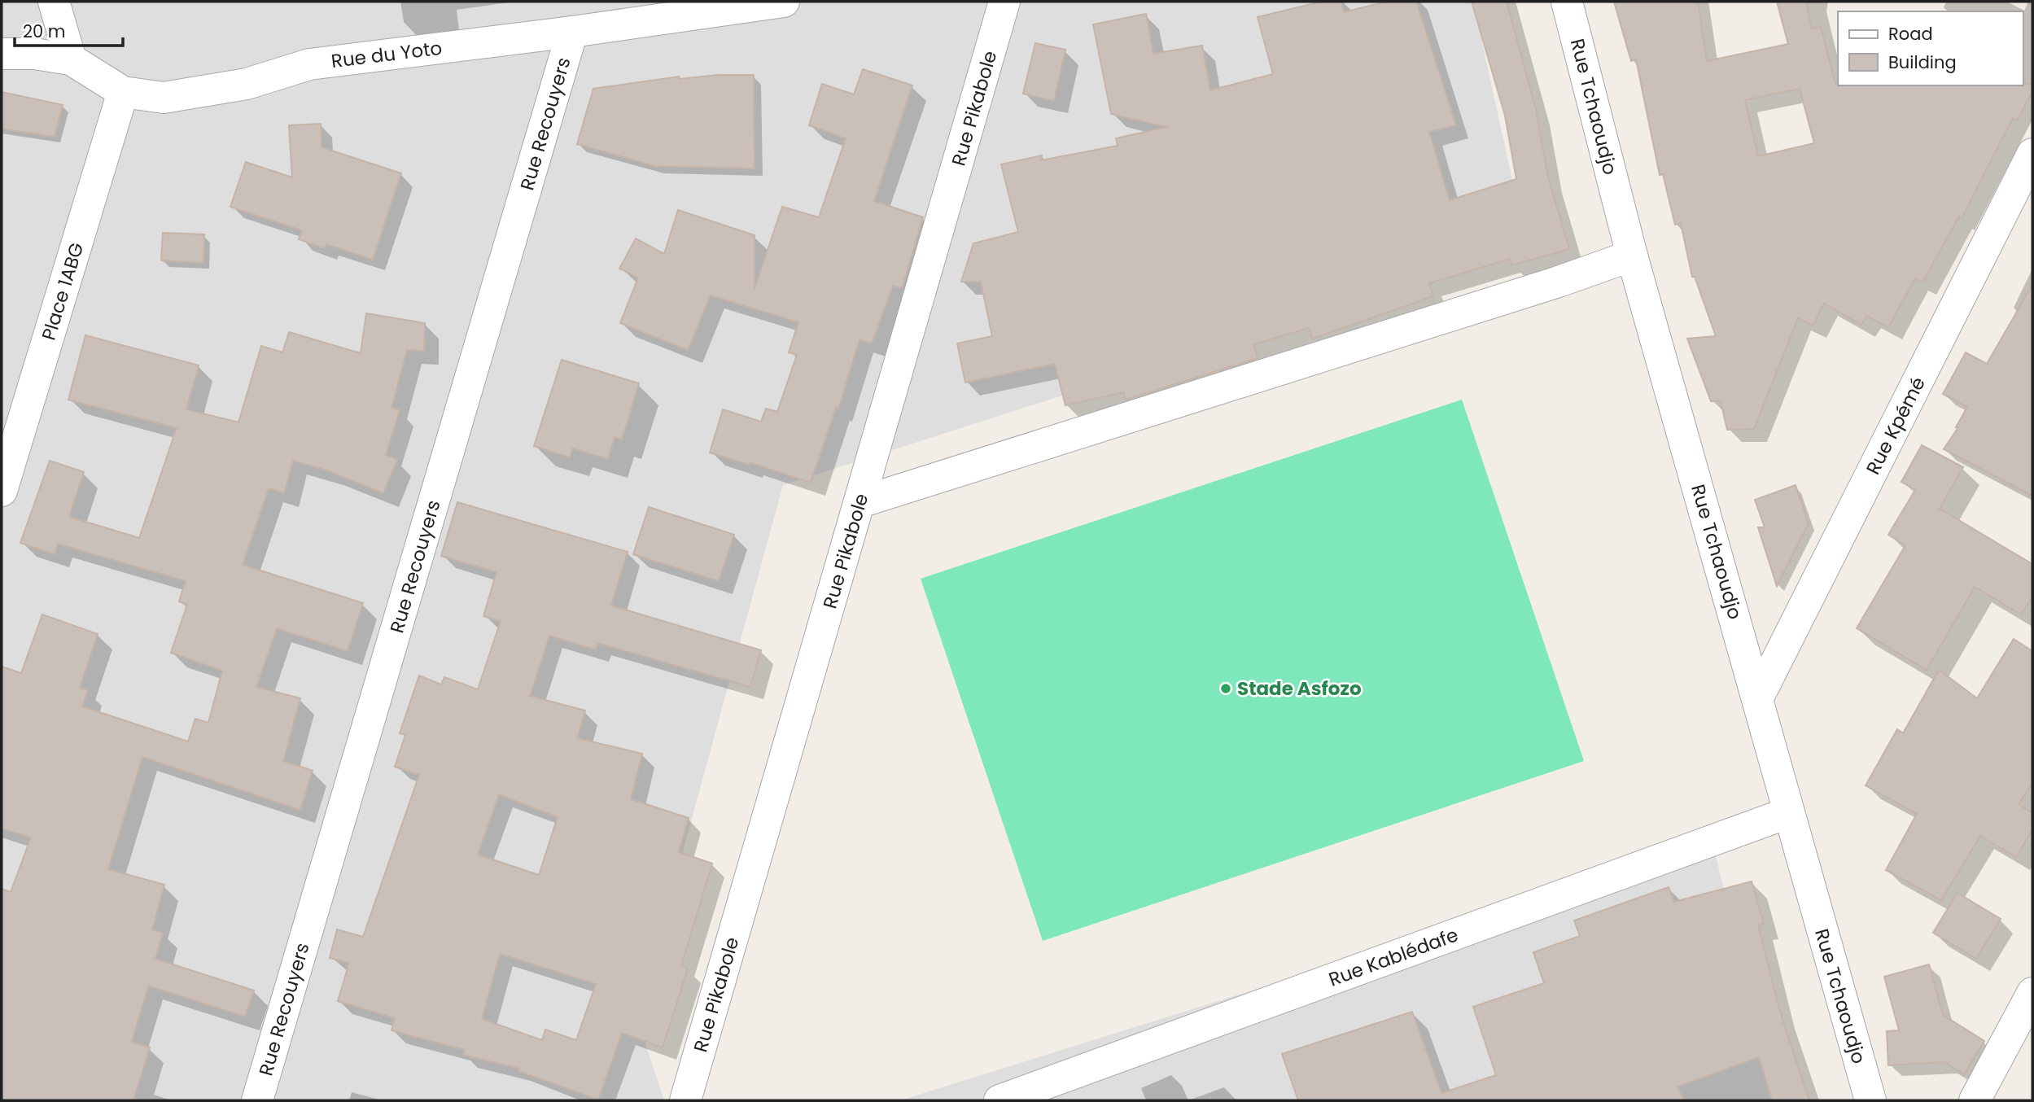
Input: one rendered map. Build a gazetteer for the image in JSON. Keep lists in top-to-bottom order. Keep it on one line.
{"streets":{"street":["Rue du Yoto","Rue Tchaoudjo","Rue Pikabole","Rue Recouyers","Place 1ABG","Rue Kpémé","Rue Kablédafe"]},"crossings":[["Rue du Yoto","Rue Recouyers"],["Rue du Yoto","Place 1ABG"],["Rue Tchaoudjo","Rue Kpémé"],["Rue Tchaoudjo","Rue Kablédafe"]],"places":["Stade Asfozo"],"legend":["Road","Building"],"scale_bar":"20 m"}
